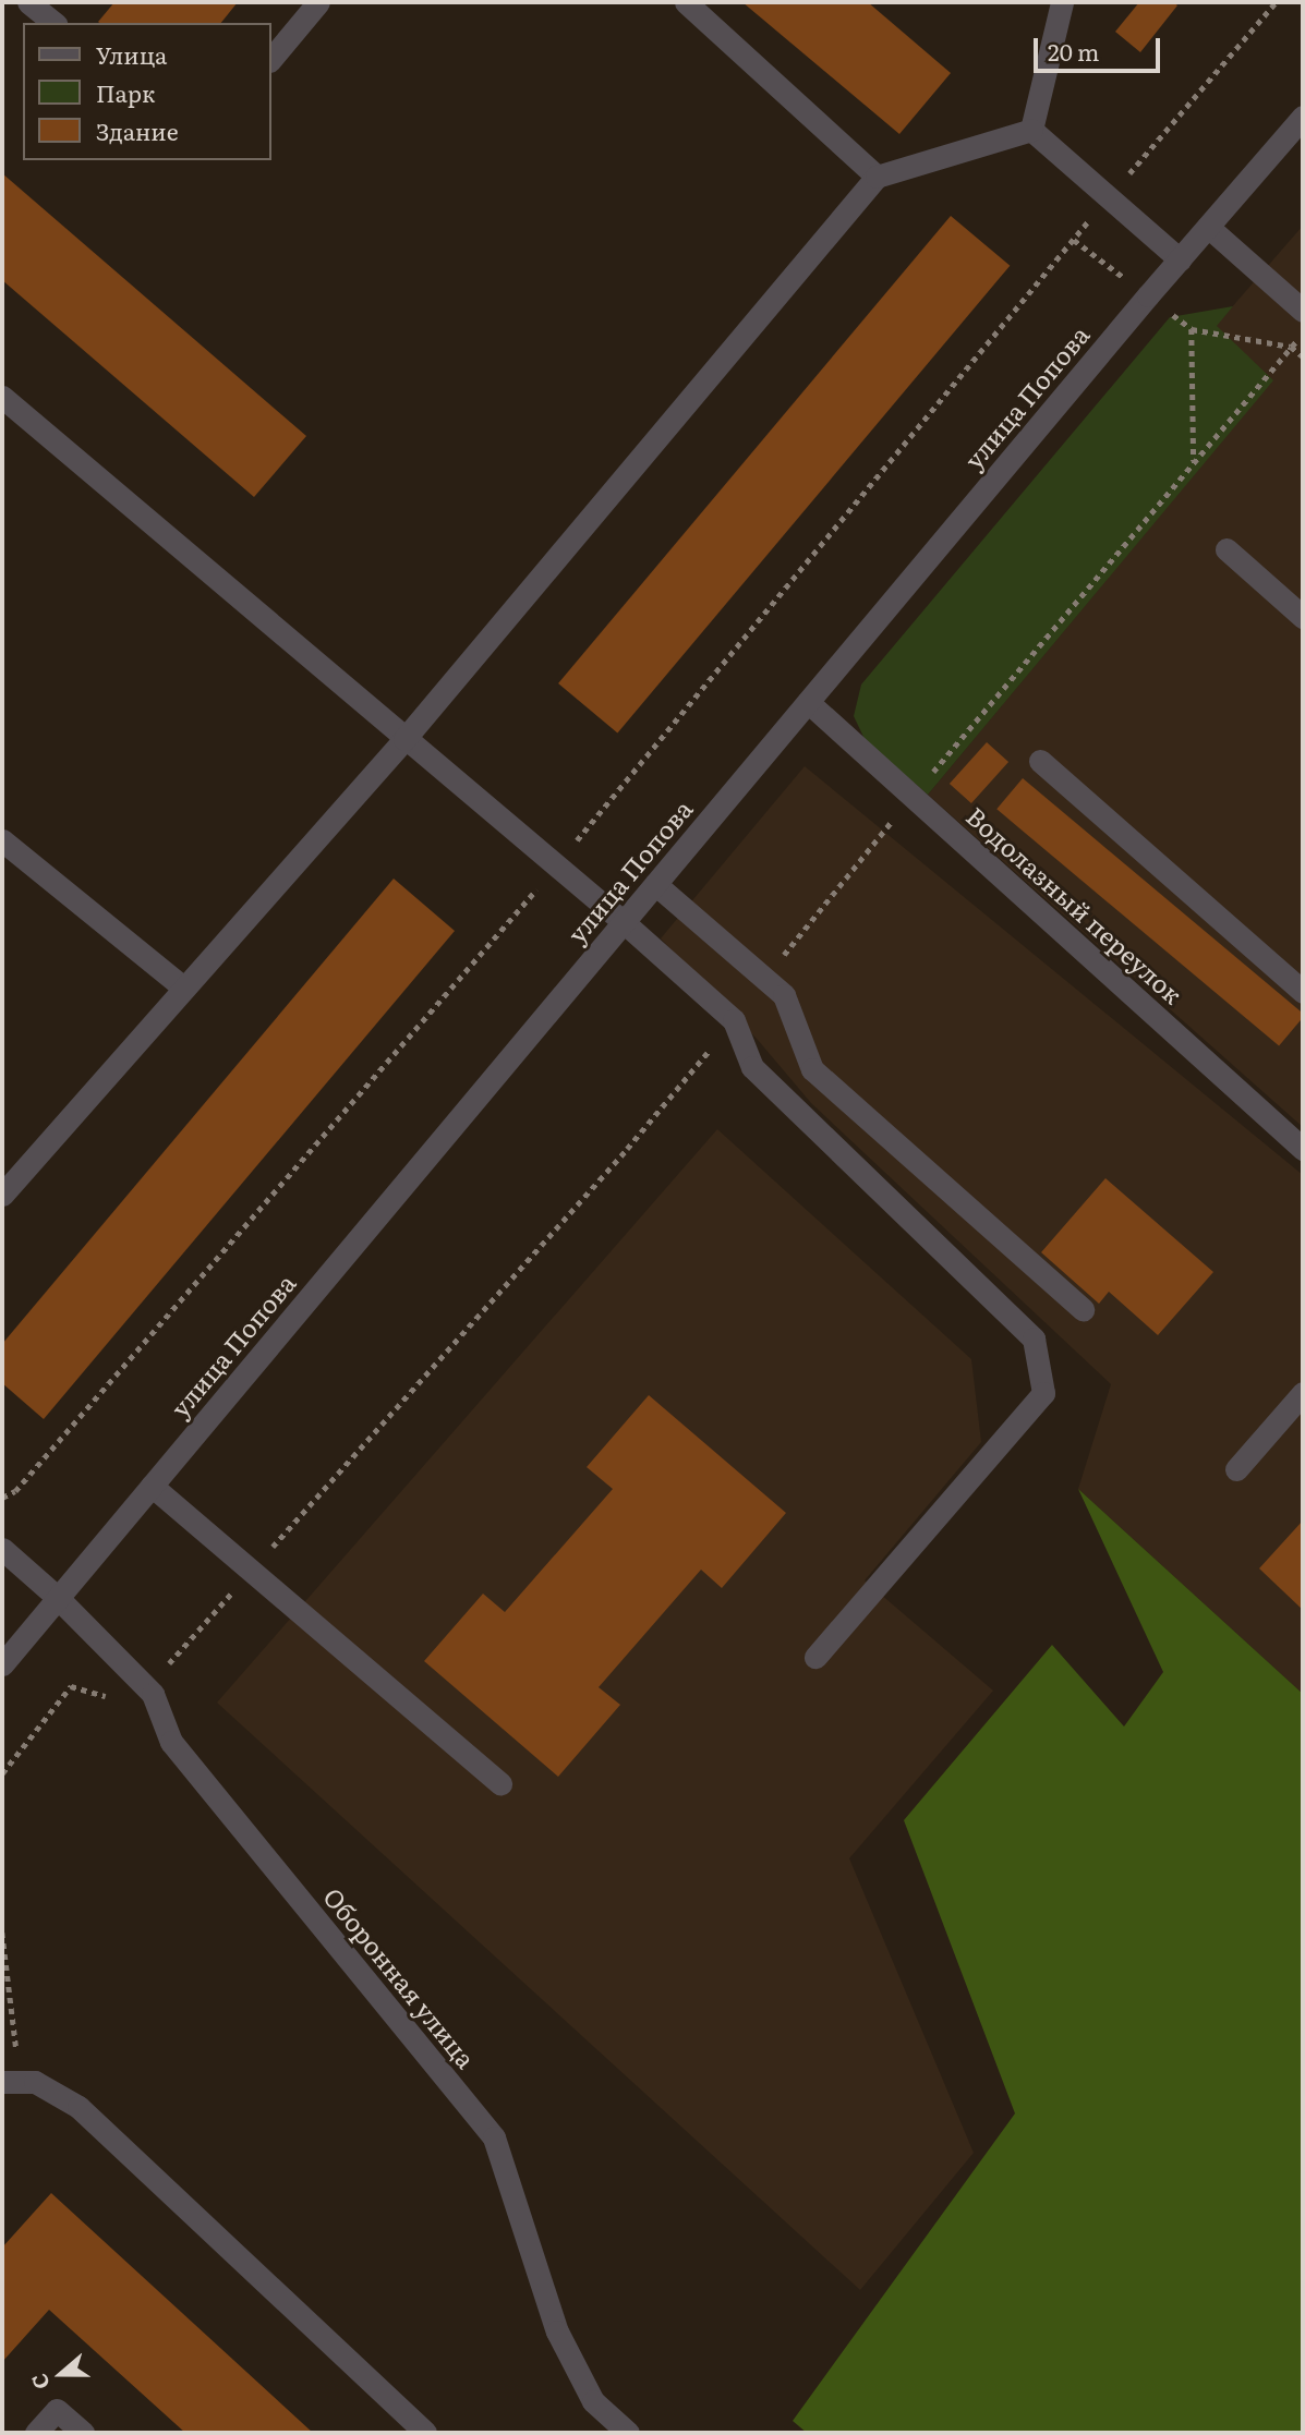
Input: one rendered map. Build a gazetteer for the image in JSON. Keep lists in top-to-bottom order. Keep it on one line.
{"streets":{"street":["улица Попова","Водолазный переулок","Оборонная улица"]},"crossings":[["улица Попова","Водолазный переулок"],["улица Попова","Оборонная улица"]],"legend":["Улица","Парк","Здание"],"scale_bar":"20 m","north":"left"}
